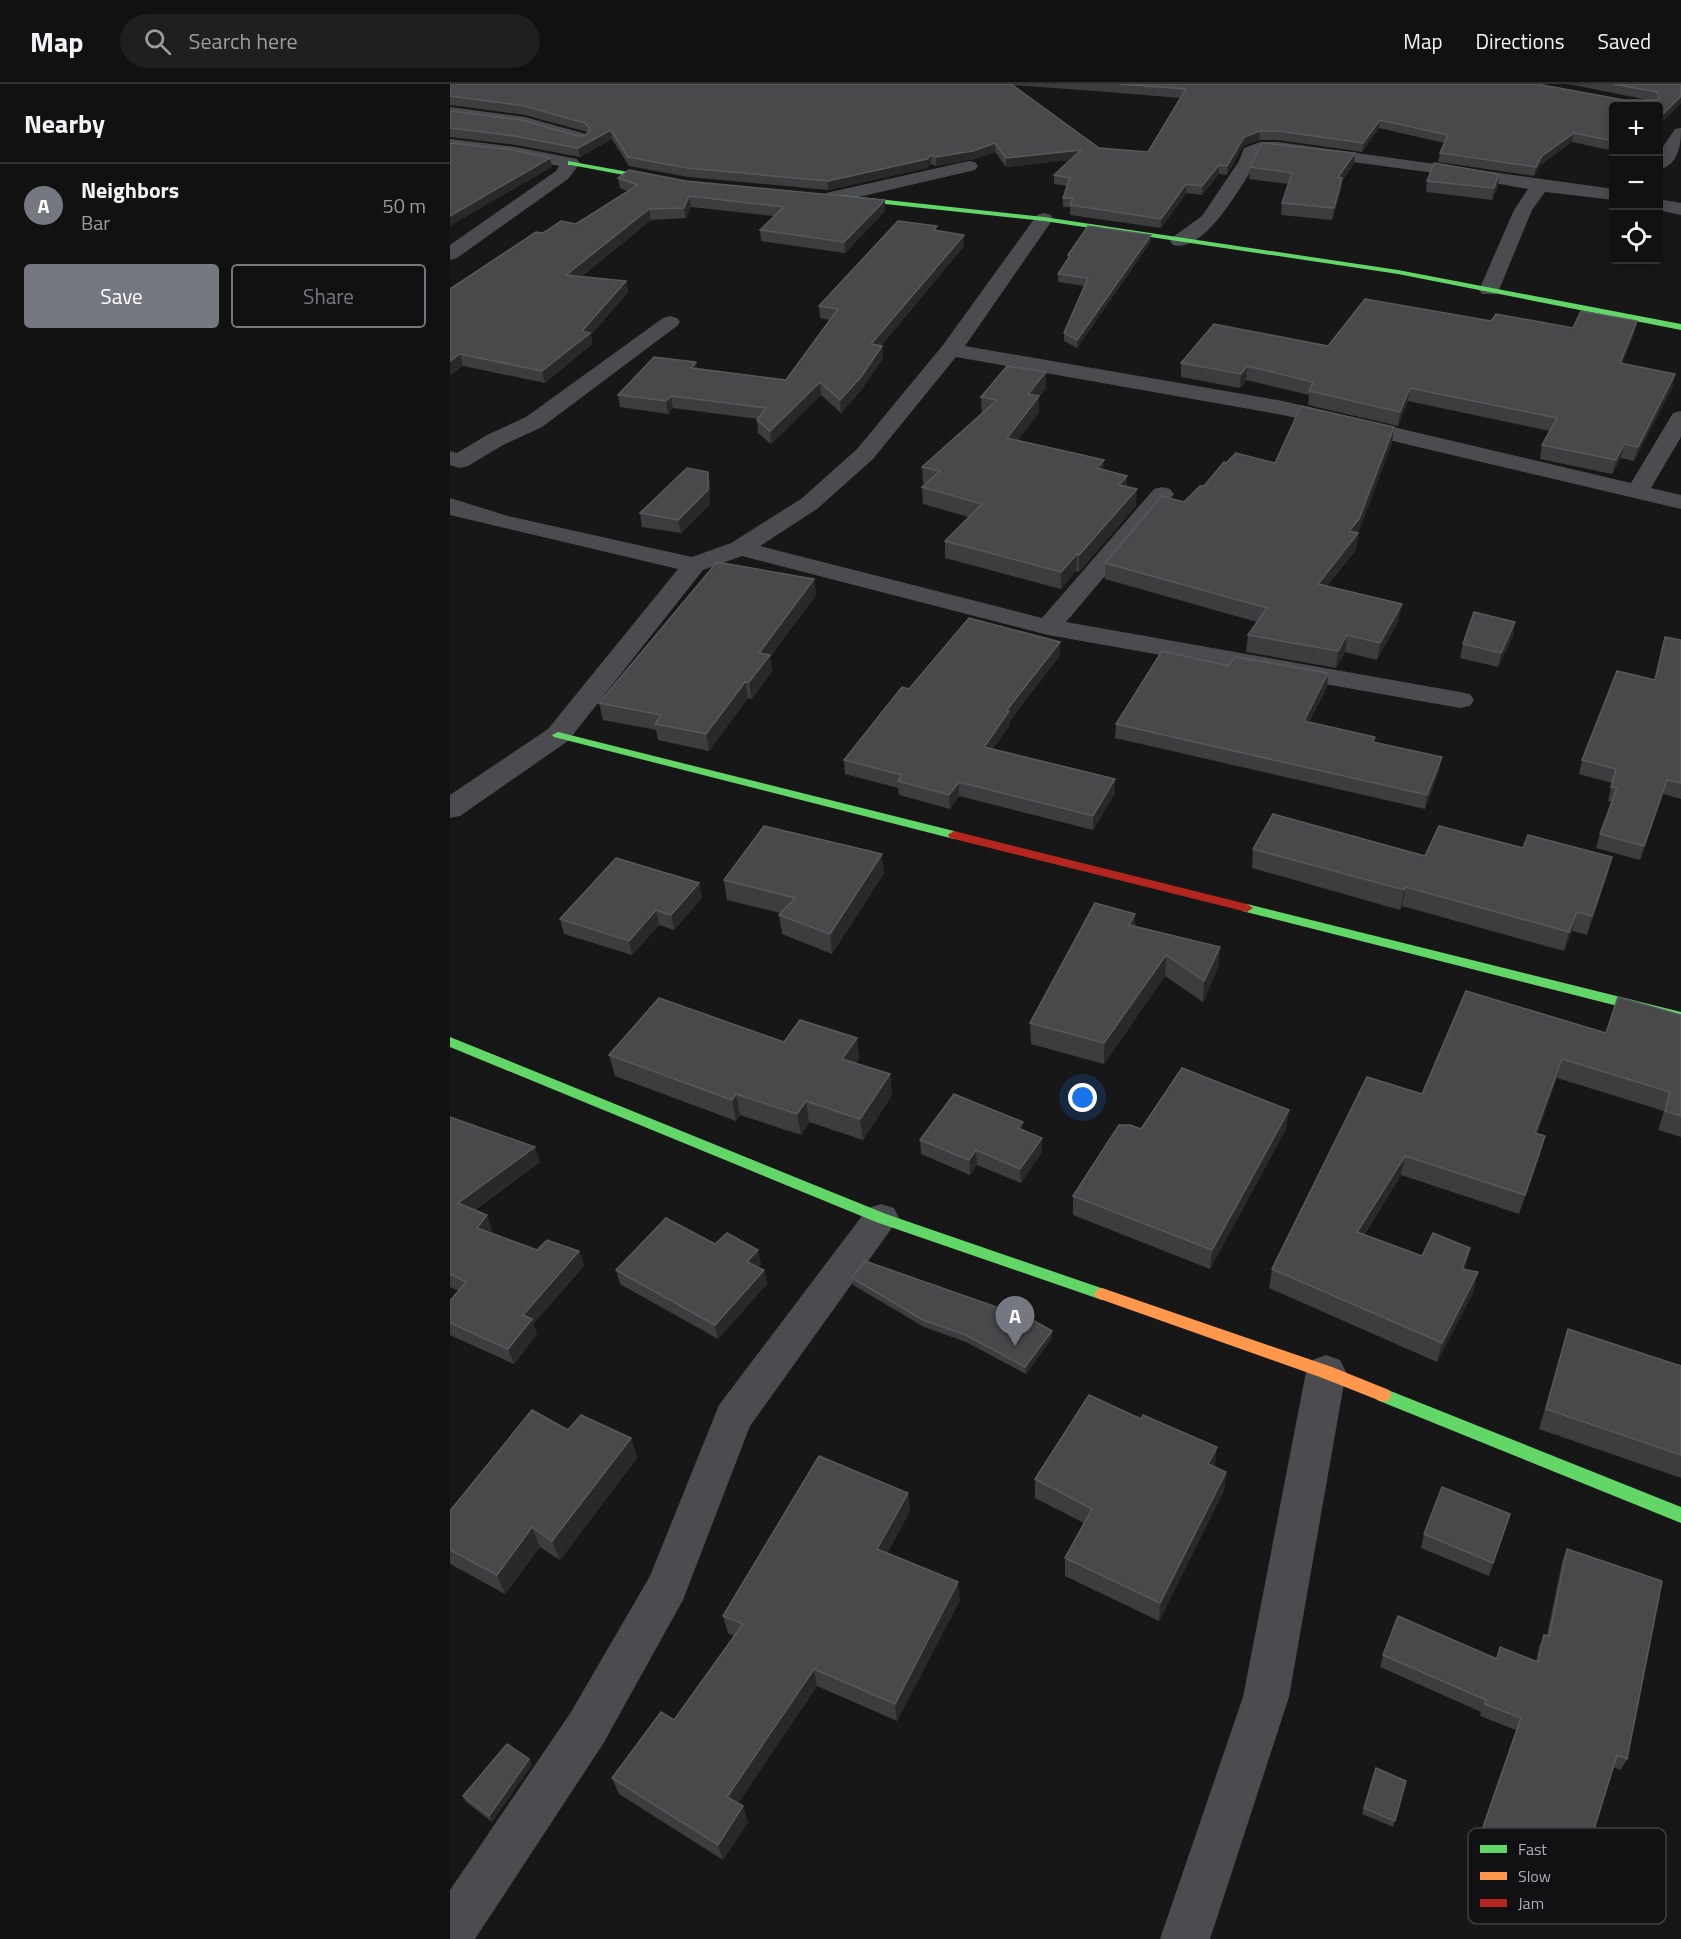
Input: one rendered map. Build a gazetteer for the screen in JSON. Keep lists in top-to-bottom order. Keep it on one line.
{"legend":["Fast","Slow","Jam"],"page":{"header":"Map","search":"Search here","nav":["Map","Directions","Saved"],"heading":"Nearby","map_buttons":["+","−"],"list":[{"mark":"A","name":"Neighbors","note":"Bar","value":"50 m"}],"buttons":["Save","Share"],"pins":"A"}}
